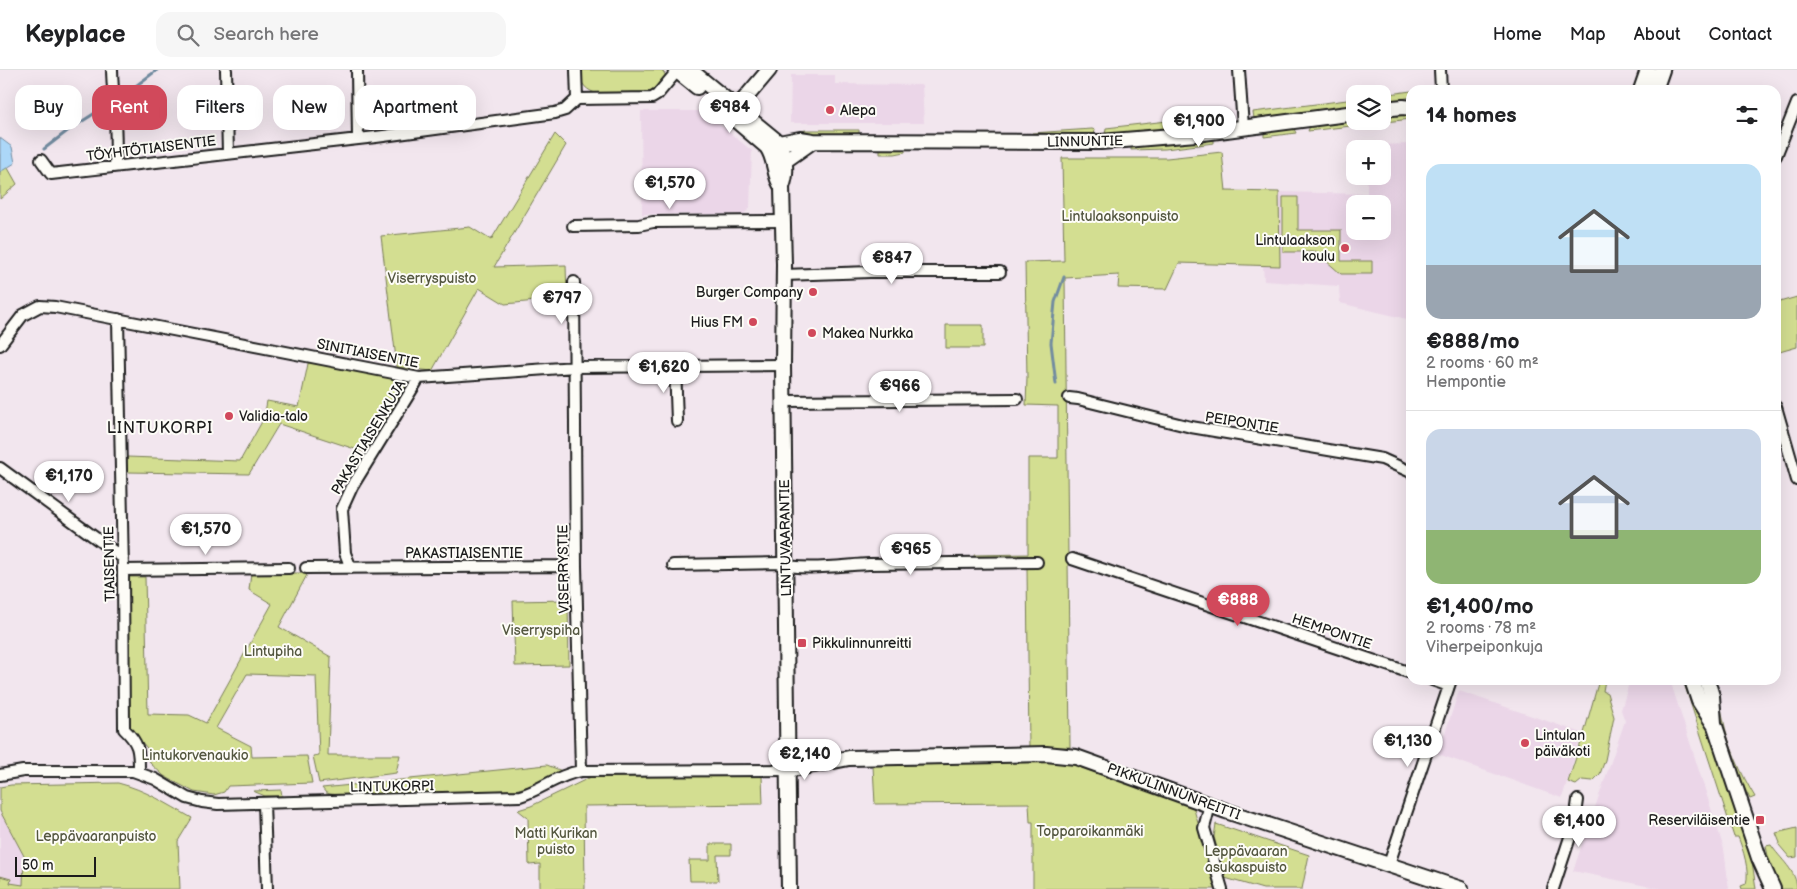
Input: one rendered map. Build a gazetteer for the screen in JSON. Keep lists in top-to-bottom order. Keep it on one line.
{"streets":{"street":["LINNUNTIE","TÖYHTÖTIAISENTIE","SINITIAISENTIE","PEIPONTIE","PAKASTIAISENKUJA","LINTUVAARANTIE","PAKASTIAISENTIE","TIAISENTIE","VISERRYSTIE","HEMPONTIE","LINTUKORPI","PIKKULINNUNREITTI"]},"crossings":[["LINNUNTIE","LINTUVAARANTIE"],["SINITIAISENTIE","PAKASTIAISENKUJA"],["SINITIAISENTIE","LINTUVAARANTIE"],["SINITIAISENTIE","TIAISENTIE"],["SINITIAISENTIE","VISERRYSTIE"],["PAKASTIAISENKUJA","PAKASTIAISENTIE"],["LINTUVAARANTIE","LINTUKORPI"],["LINTUVAARANTIE","PIKKULINNUNREITTI"],["PAKASTIAISENTIE","VISERRYSTIE"],["TIAISENTIE","LINTUKORPI"],["VISERRYSTIE","LINTUKORPI"],["LINTUKORPI","PIKKULINNUNREITTI"]],"districts":["LINTUKORPI"],"parks":["Lintulaaksonpuisto","Viserryspuisto","Viserryspiha","Lintupiha","Lintukorvenaukio","Topparoikanmäki","Matti Kurikan puisto","Leppävaaranpuisto","Leppävaaran asukaspuisto"],"places":{"other":["Alepa","Lintulaakson koulu","Burger Company","Hius FM","Makea Nurkka","Validia-talo","Lintulan päiväkoti"],"transit":["Pikkulinnunreitti","Reserviläisentie"]},"scale_bar":"50 m","page":{"header":"Keyplace","search":"Search here","nav":["Home","Map","About","Contact"],"map_buttons":["+","−"],"chip":["Buy","Rent","Filters","New","Apartment"],"heading":"14 homes","price":["€984","€1,900","€1,570","€847","€797","€1,620","€966","€1,170","€1,570","€965","€888","€1,130","€2,140","€1,400"],"list":[{"name":"€888/mo","note":"2 rooms · 60 m² · Hempontie"},{"name":"€1,400/mo","note":"2 rooms · 78 m² · Viherpeiponkuja"}],"scale":"50 m"}}
